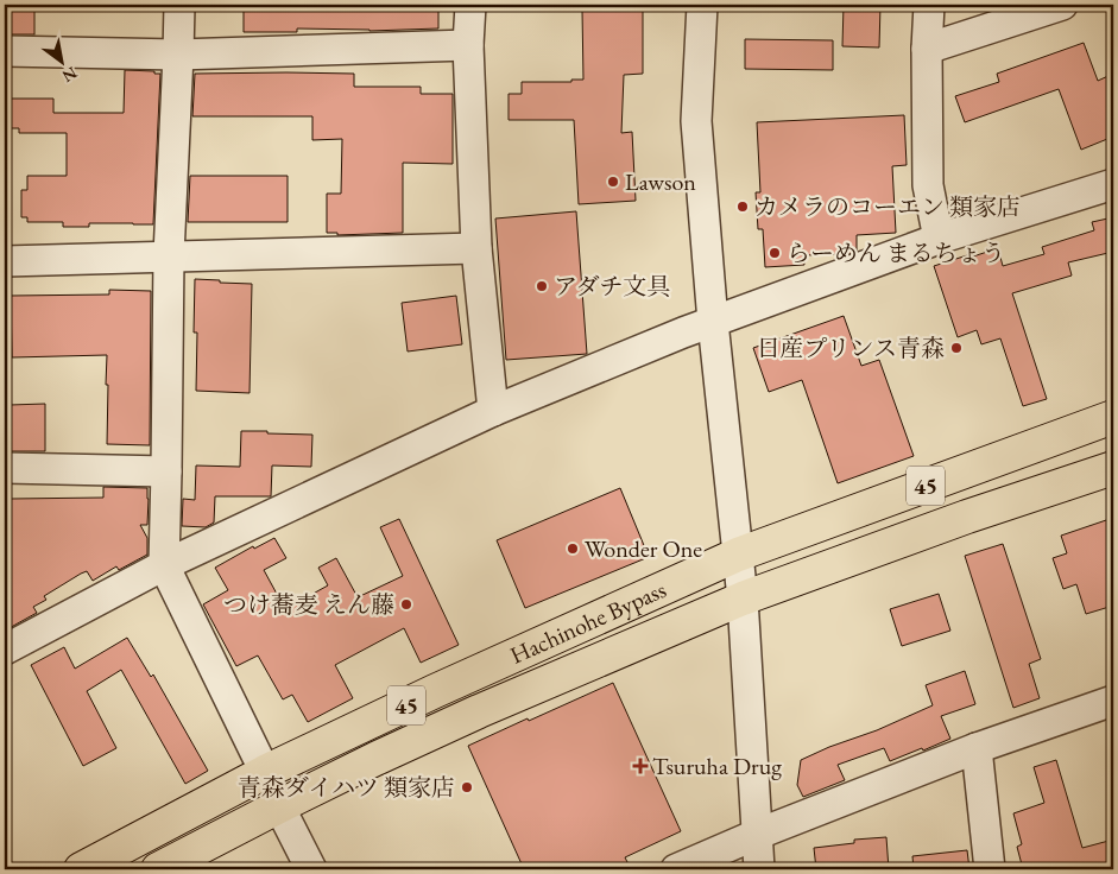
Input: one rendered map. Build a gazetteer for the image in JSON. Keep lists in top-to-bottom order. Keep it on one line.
{"streets":{"highway":["45","Hachinohe Bypass"]},"places":{"other":["Lawson","カメラのコーエン 類家店","らーめん まるちょう","アダチ文具","日産プリンス青森","Wonder One","つけ蕎麦 えん藤","青森ダイハツ 類家店"],"health":["Tsuruha Drug"]},"north":"bottom right"}
